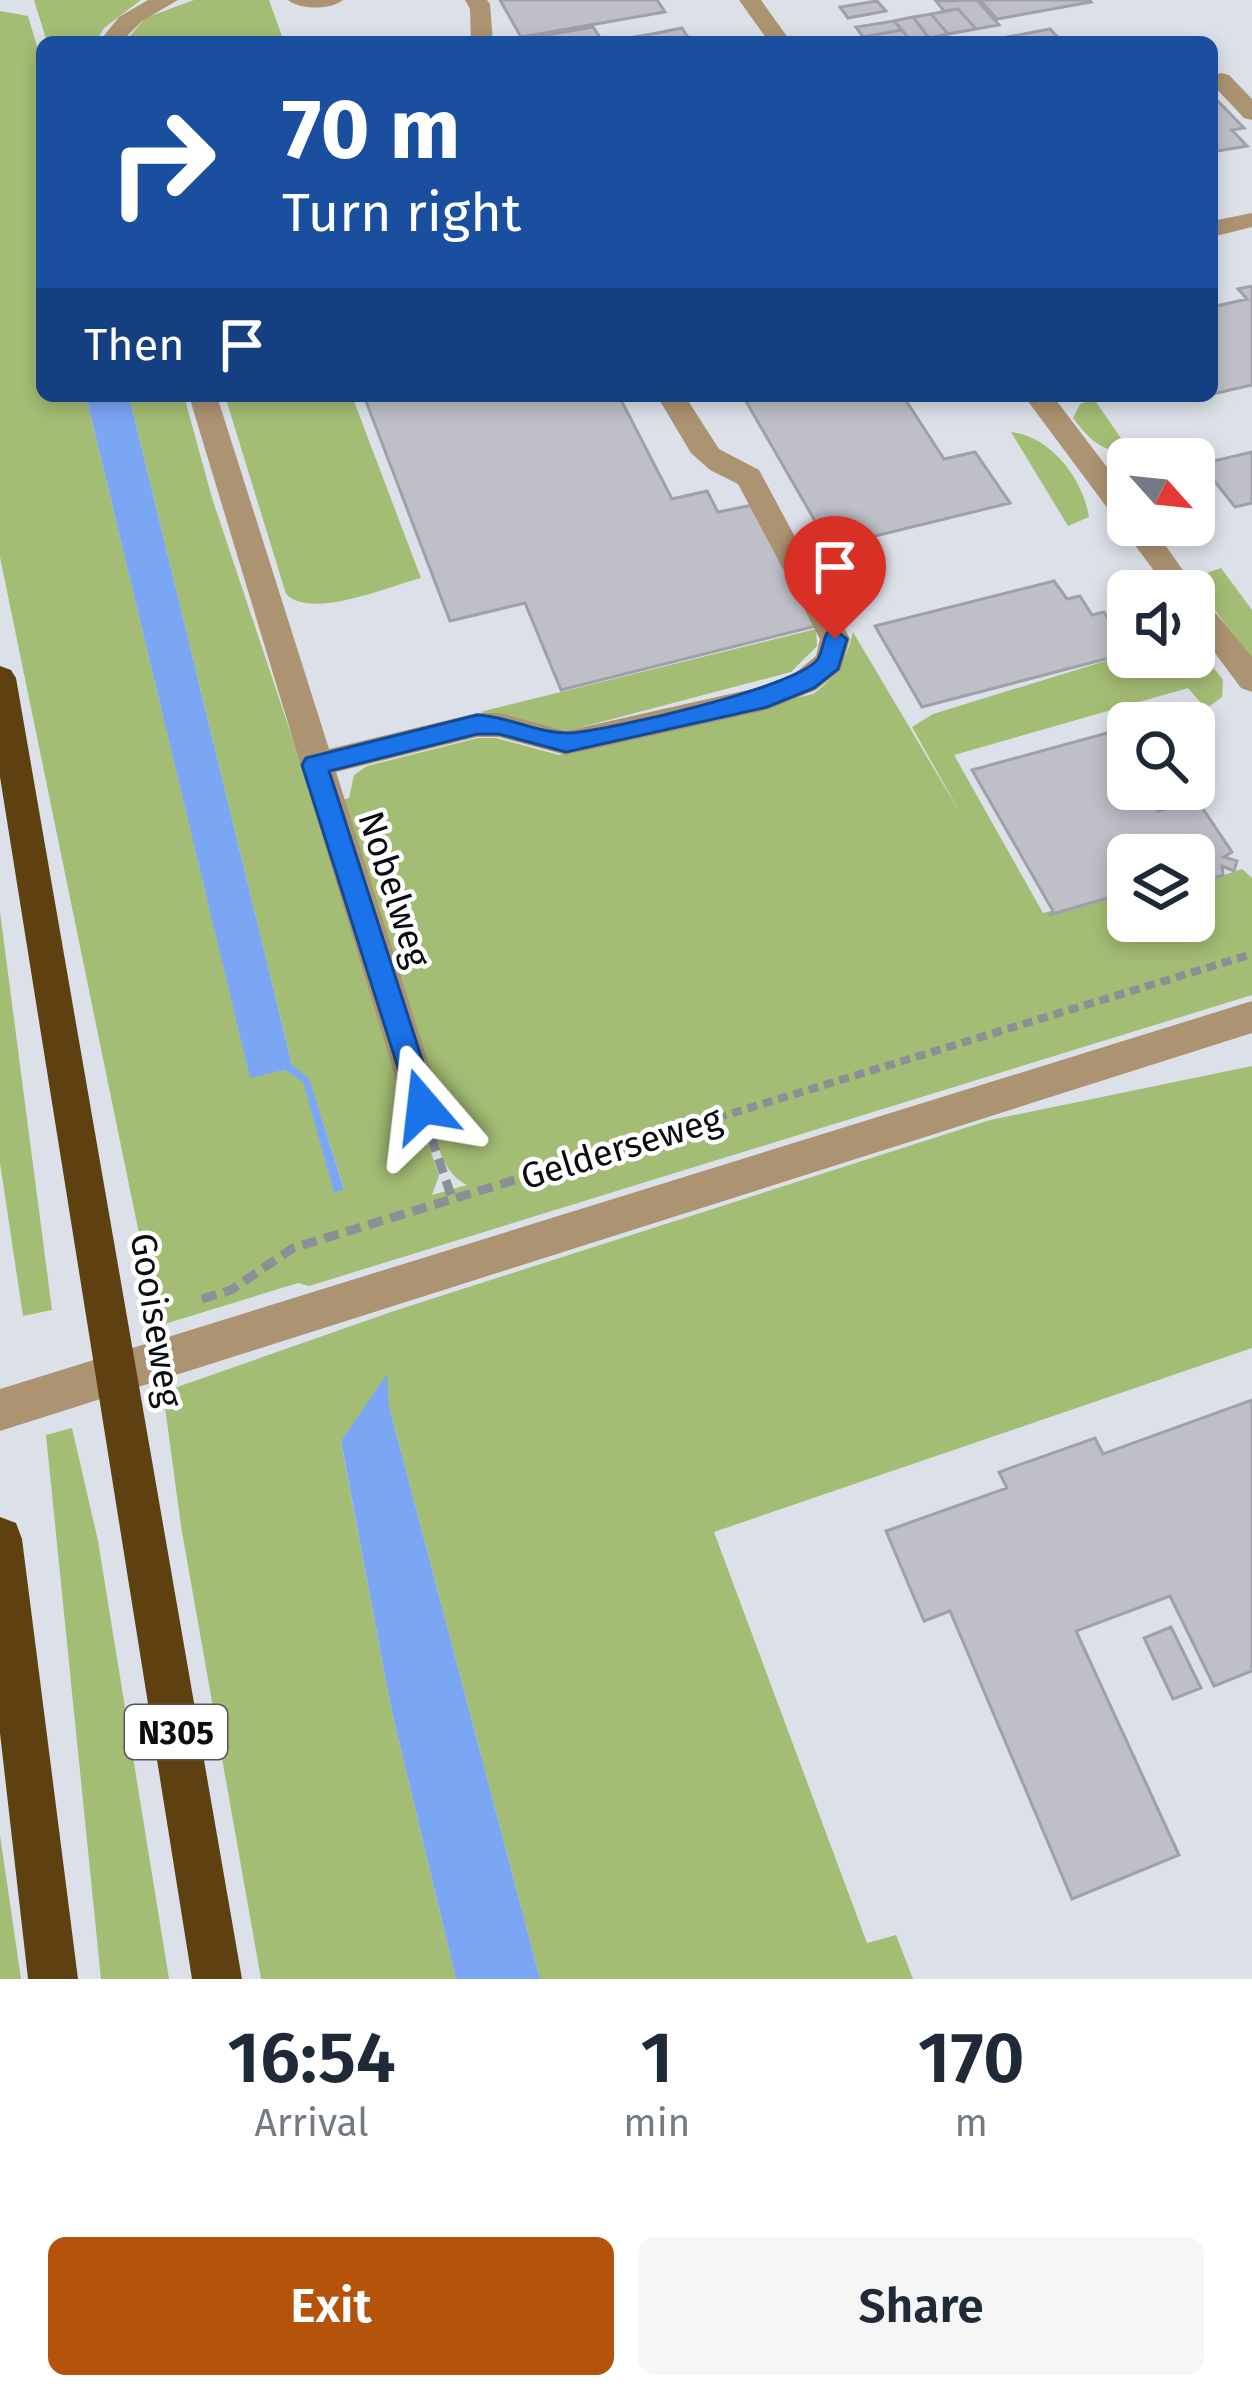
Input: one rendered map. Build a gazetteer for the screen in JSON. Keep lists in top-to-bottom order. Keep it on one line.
{"streets":{"highway":["Gooiseweg","N305"],"street":["Nobelweg","Gelderseweg"]},"north":"bottom right","page":{"turn":["70 m","Turn right"],"then":"Then","eta":["16:54","Arrival","1","min","170","m"],"buttons":["Exit","Share"]}}
